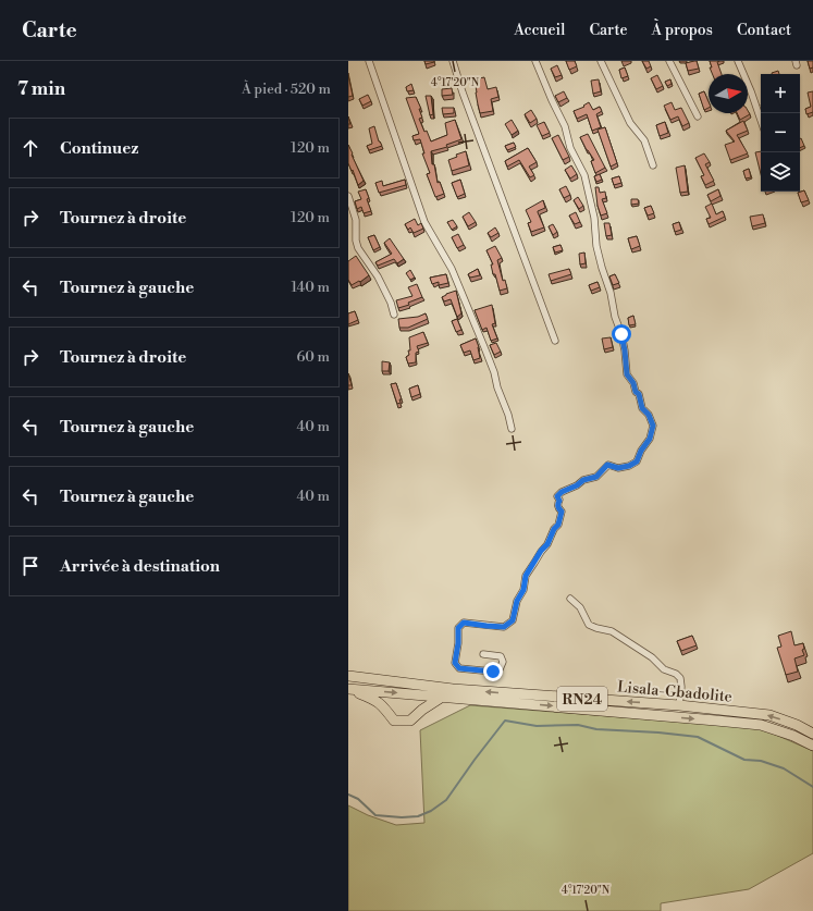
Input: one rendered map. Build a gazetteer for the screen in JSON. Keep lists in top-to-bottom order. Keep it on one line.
{"streets":{"main road":["Lisala-Gbadolite","RN24"]},"north":"right","page":{"header":"Carte","nav":["Accueil","Carte","À propos","Contact"],"heading":["7 min","À pied · 520 m"],"map_buttons":["+","−"],"list":[["Continuez","120 m"],["Tournez à droite","120 m"],["Tournez à gauche","140 m"],["Tournez à droite","60 m"],["Tournez à gauche","40 m"],["Tournez à gauche","40 m"],"Arrivée à destination"]},"coordinates":["4°17'20\"N"]}
